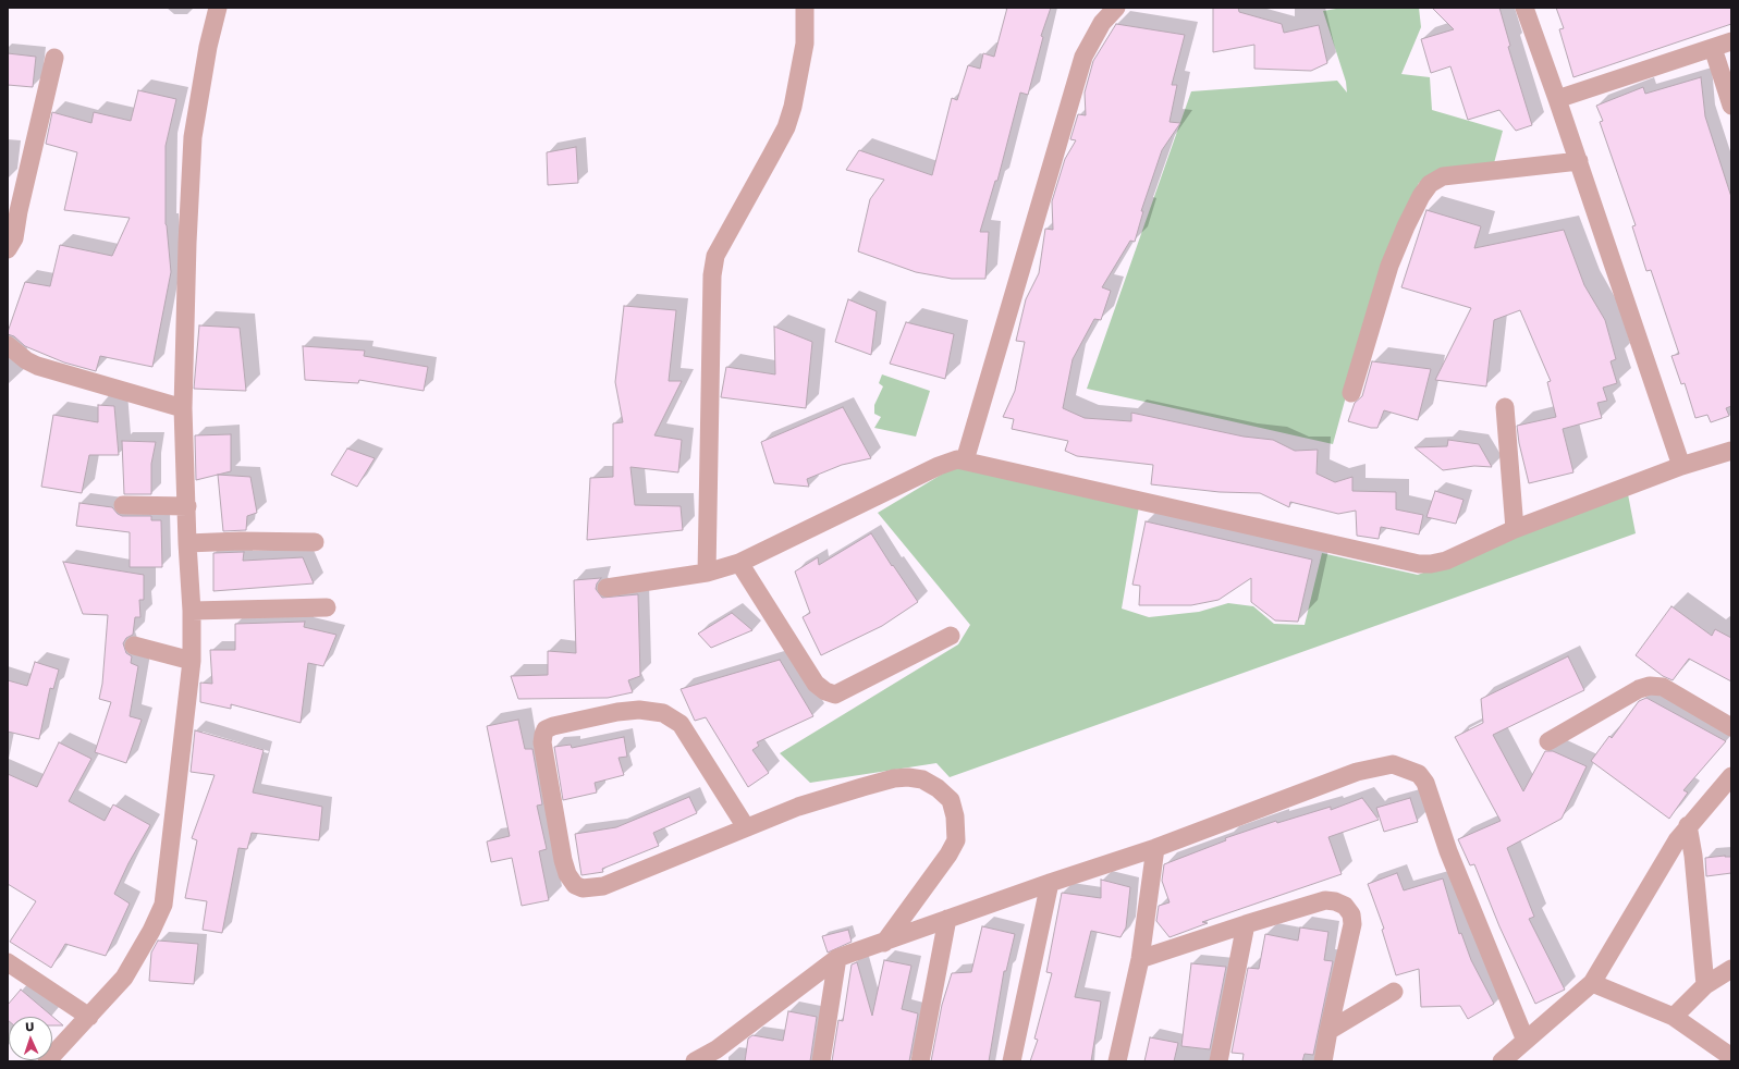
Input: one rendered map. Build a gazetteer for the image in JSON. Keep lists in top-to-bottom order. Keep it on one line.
{"north":"top"}
